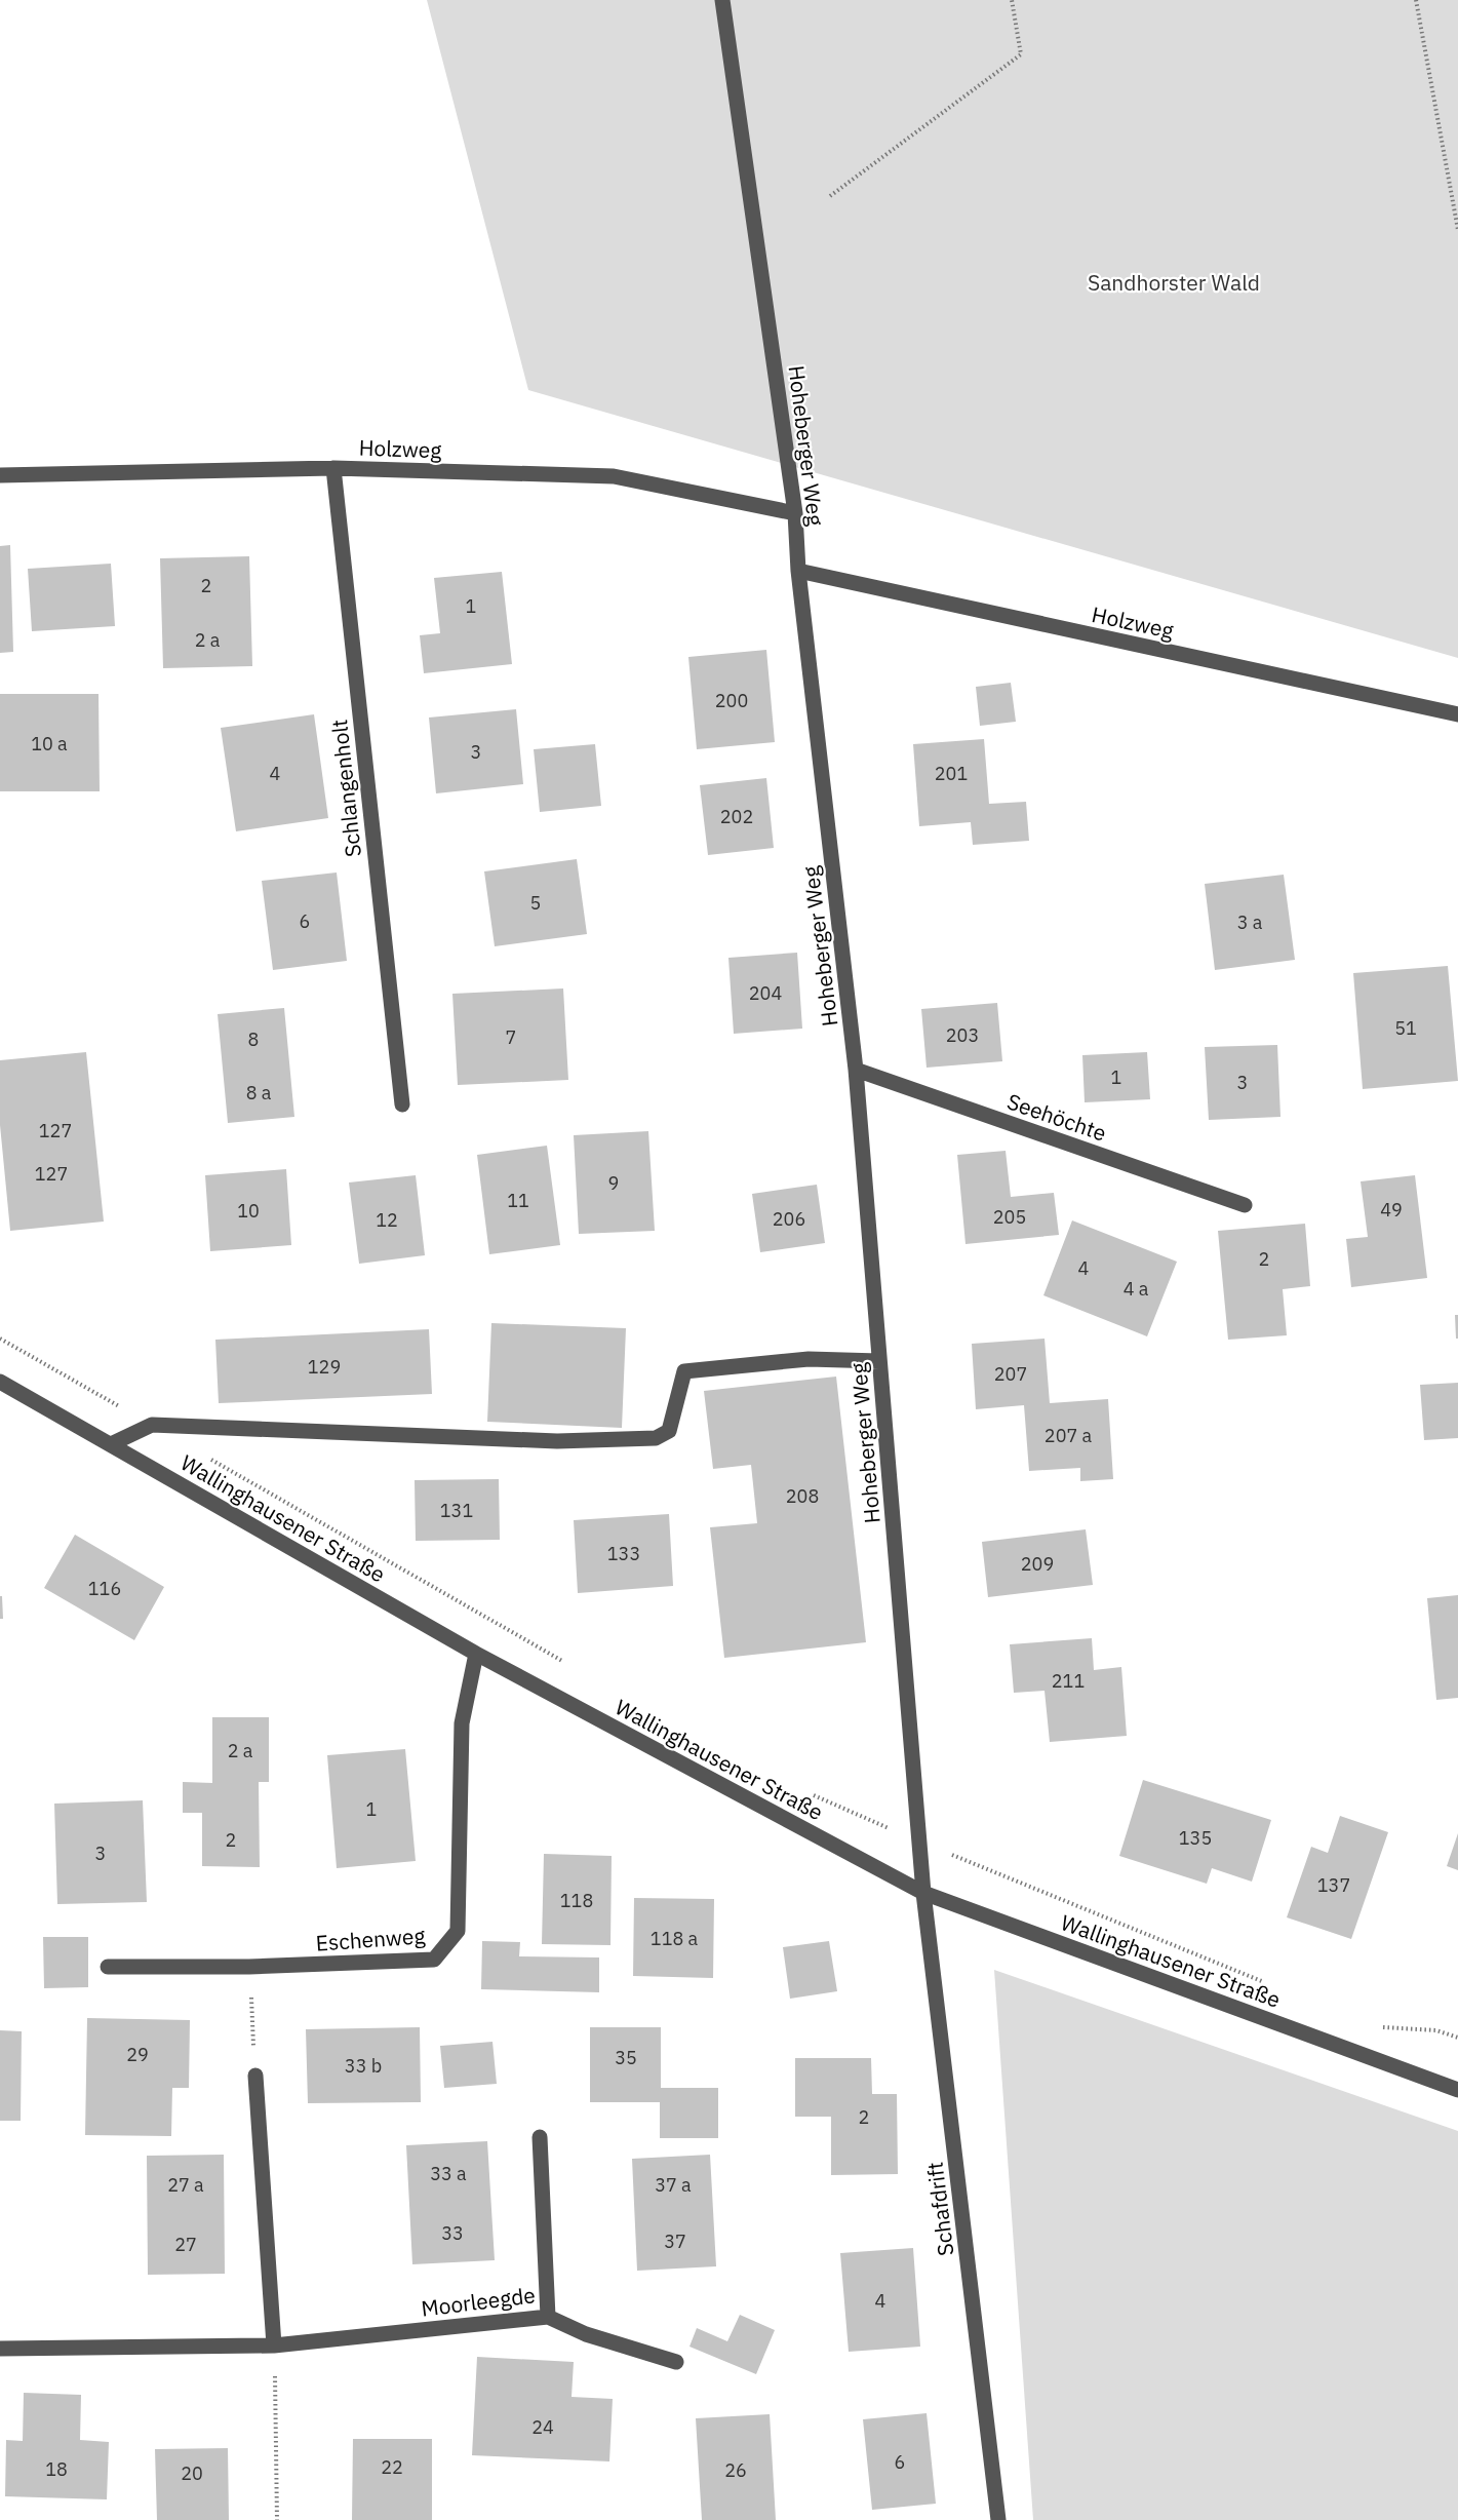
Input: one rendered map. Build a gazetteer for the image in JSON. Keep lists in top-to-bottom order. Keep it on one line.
{"streets":{"street":["Hoheberger Weg","Holzweg","Schlangenholt","Seehöchte","Wallinghausener Straße","Eschenweg","Schafdrift","Moorleegde"]},"crossings":[["Hoheberger Weg","Holzweg"],["Hoheberger Weg","Seehöchte"],["Hoheberger Weg","Wallinghausener Straße"],["Hoheberger Weg","Schafdrift"],["Holzweg","Schlangenholt"],["Wallinghausener Straße","Eschenweg"],["Wallinghausener Straße","Schafdrift"]],"parks":["Sandhorster Wald"],"house_numbers":["2","1","2 a","200","10 a","3","4","201","202","5","6","3 a","204","51","203","7","8","1","3","8 a","127","127","9","11","49","10","205","206","12","2","4","4 a","129","207","207 a","208","131","133","209","116","211","2 a","1","135","2","3","137","118","118 a","29","35","33 b","2","33 a","27 a","37 a","33","37","27","4","24","6","22","18","26","20"]}
